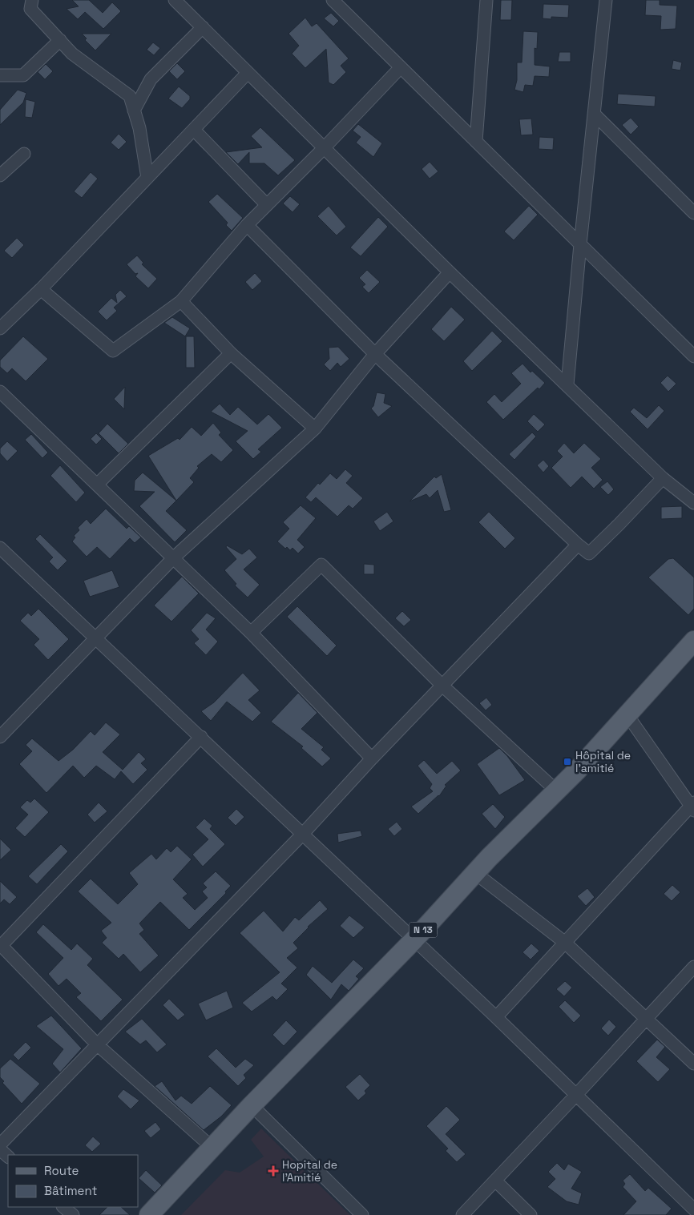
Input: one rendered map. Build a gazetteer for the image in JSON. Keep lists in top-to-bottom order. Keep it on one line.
{"streets":{"main road":["N 13"]},"places":{"transit":["Hôpital de l'amitié"],"health":["Hopital de l'Amitié"]},"legend":["Route","Bâtiment"]}
